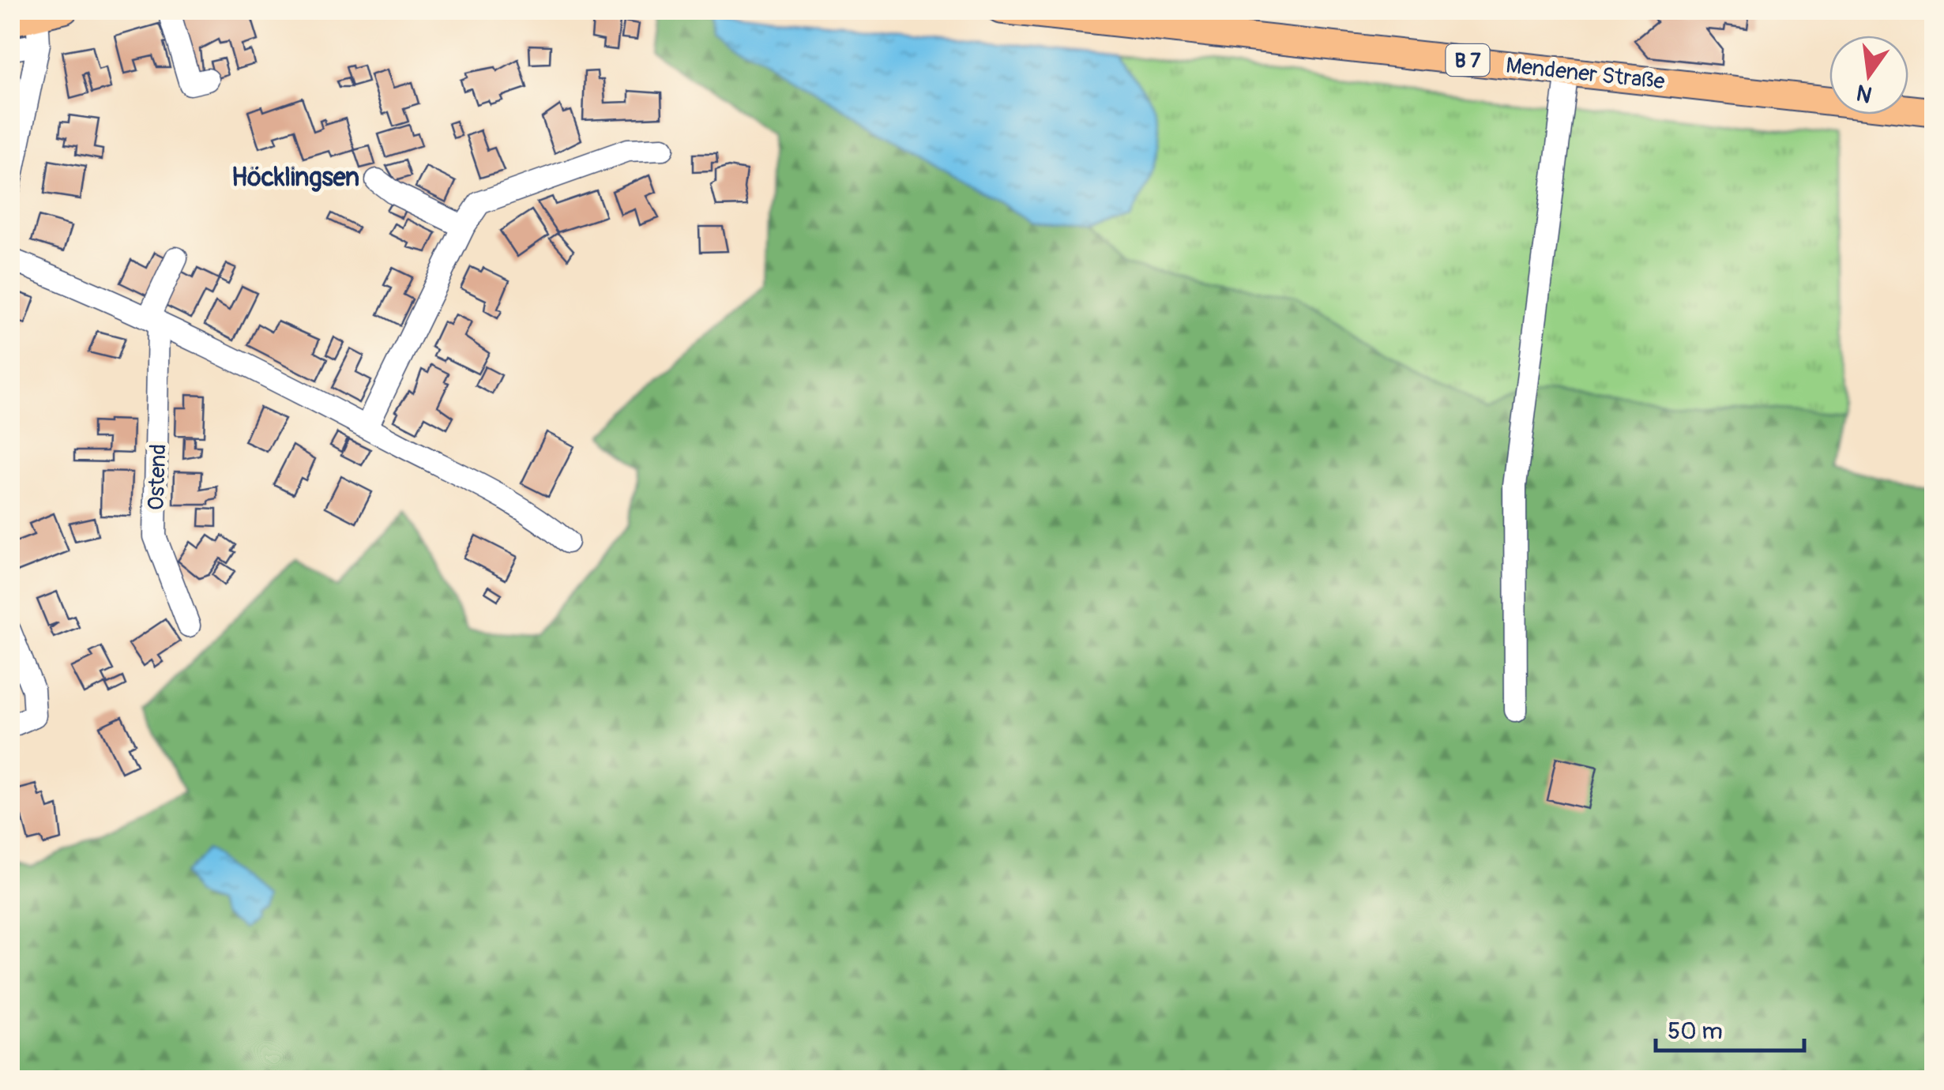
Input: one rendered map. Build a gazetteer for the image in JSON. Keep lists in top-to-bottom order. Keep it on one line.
{"streets":{"main road":["B 7","Mendener Straße"],"street":["Ostend"]},"districts":["Höcklingsen"],"scale_bar":"50 m","north":"bottom"}
